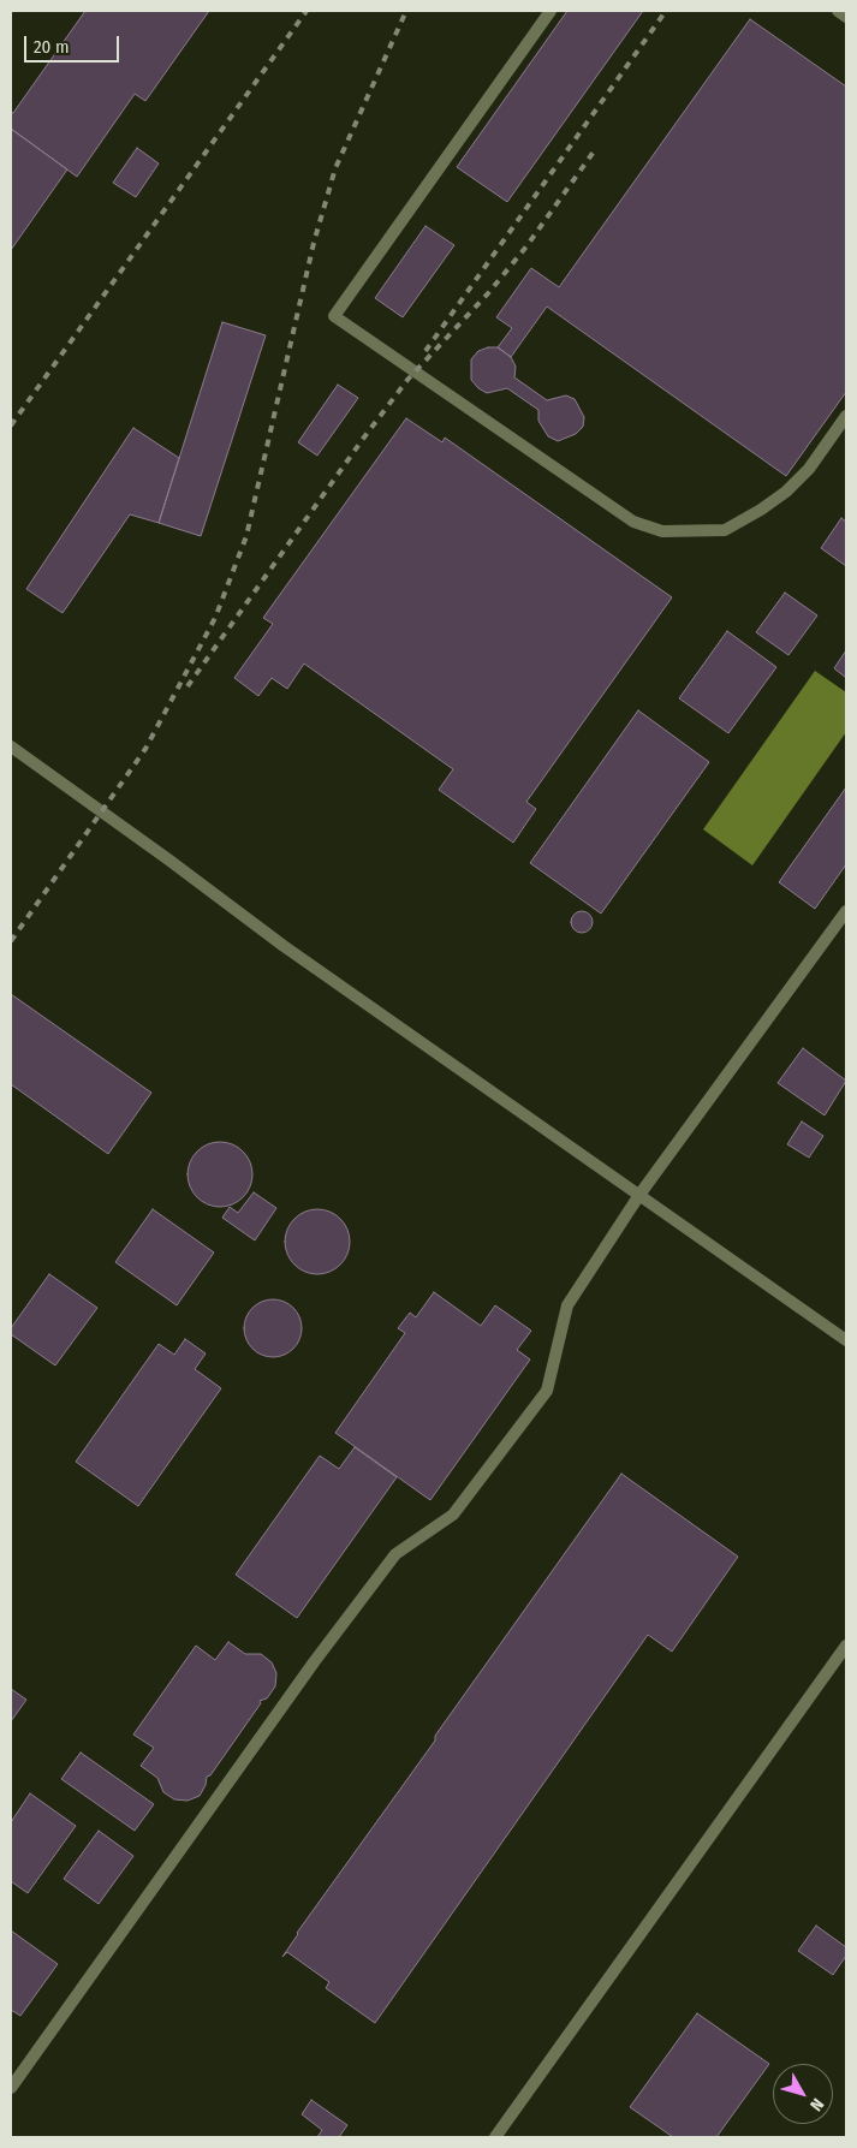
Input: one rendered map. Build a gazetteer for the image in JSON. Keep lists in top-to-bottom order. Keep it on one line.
{"scale_bar":"20 m","north":"bottom right"}
